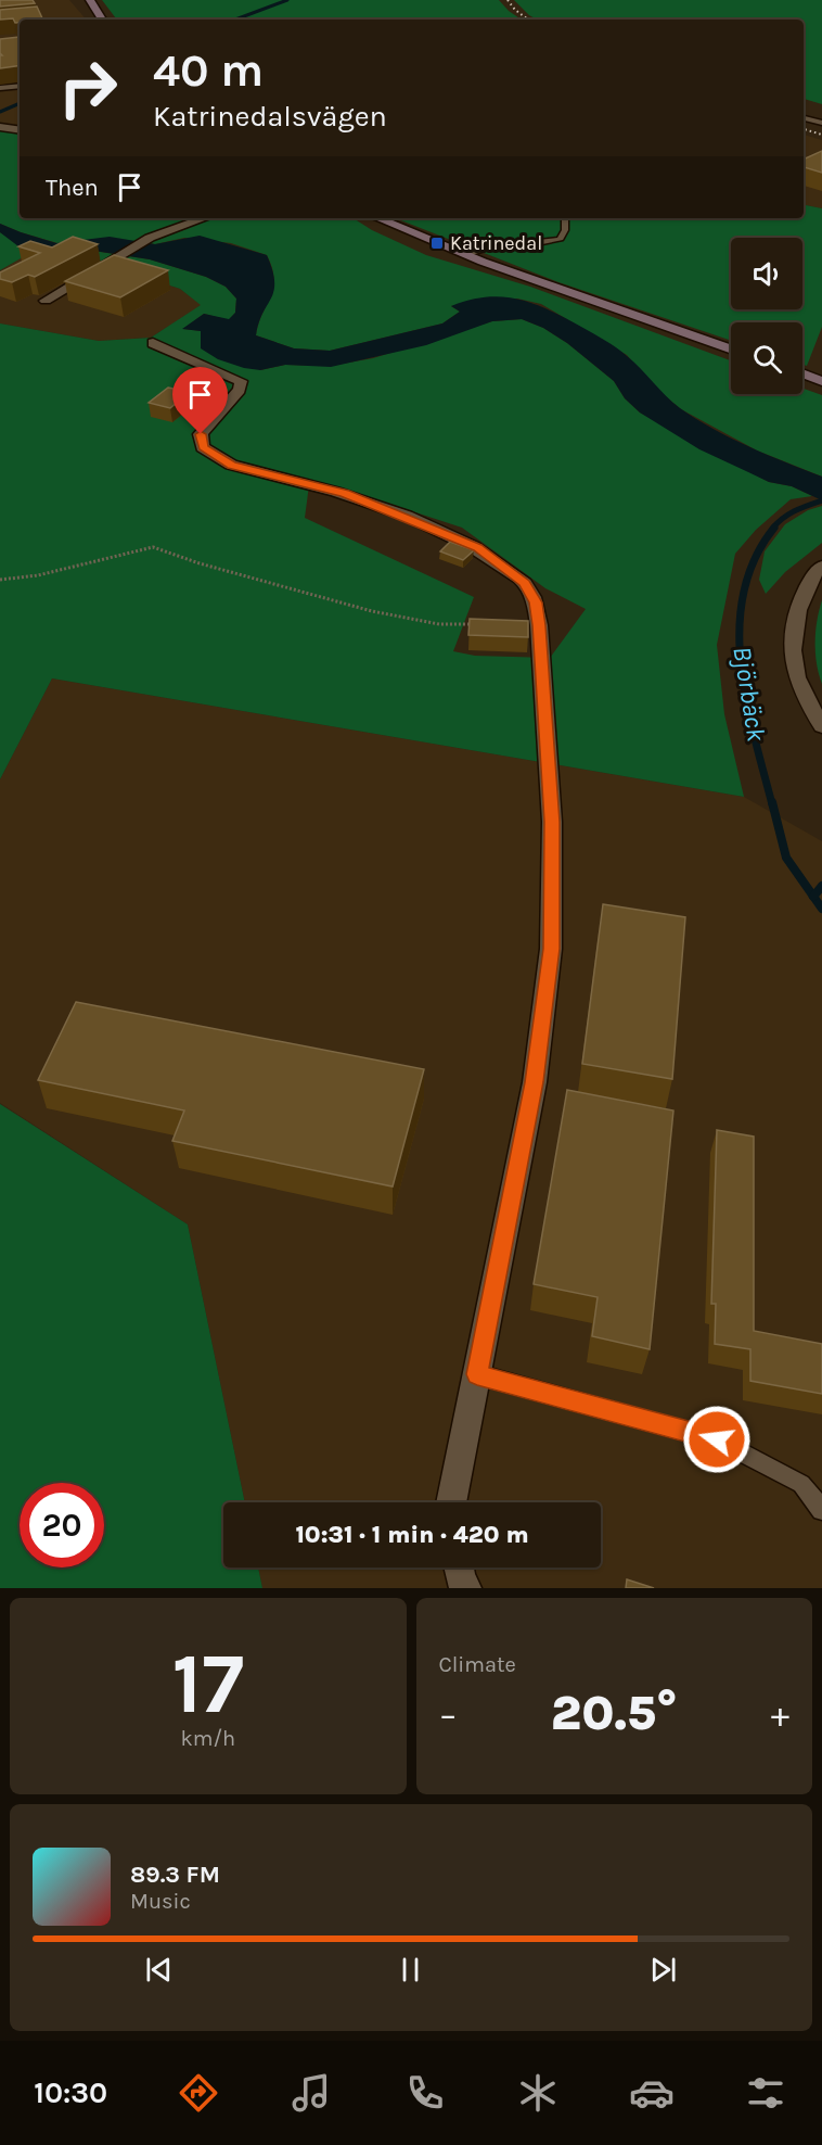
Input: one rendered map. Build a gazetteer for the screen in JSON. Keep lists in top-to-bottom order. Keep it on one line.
{"water":["Björbäck"],"places":{"transit":["Katrinedal"]},"page":{"turn":["40 m","Katrinedalsvägen"],"then":"Then","limit":"20","trip":"10:31 · 1 min · 420 m","tile":[["17","km/h"],"Climate"],"heat":["−","20.5°","+"],"song":["89.3 FM","Music"],"tabs":"10:30"}}
